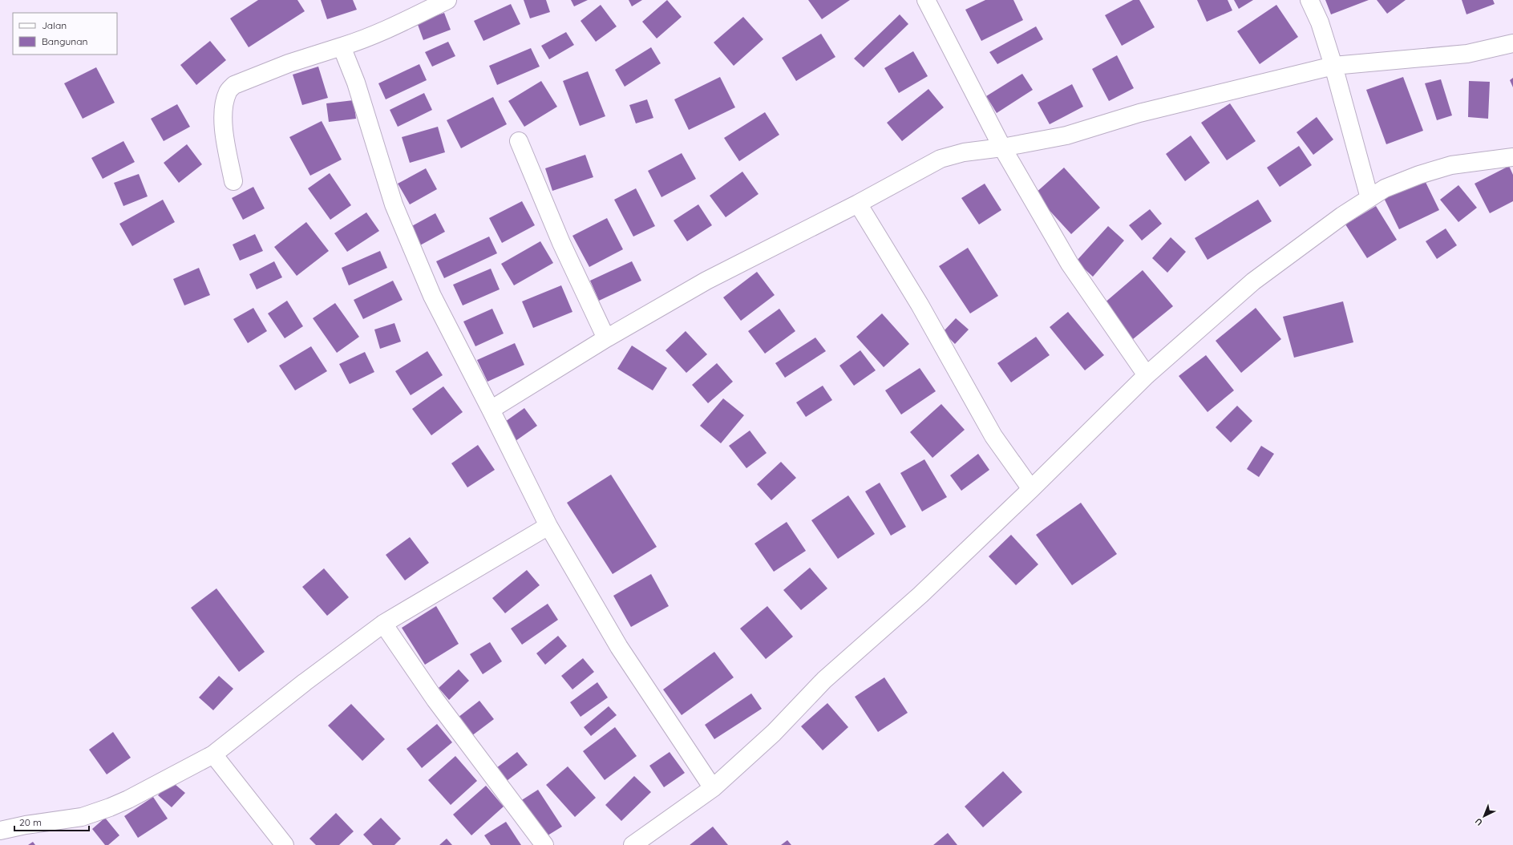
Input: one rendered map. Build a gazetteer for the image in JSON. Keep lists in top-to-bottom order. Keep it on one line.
{"legend":["Jalan","Bangunan"],"scale_bar":"20 m","north":"bottom left"}
